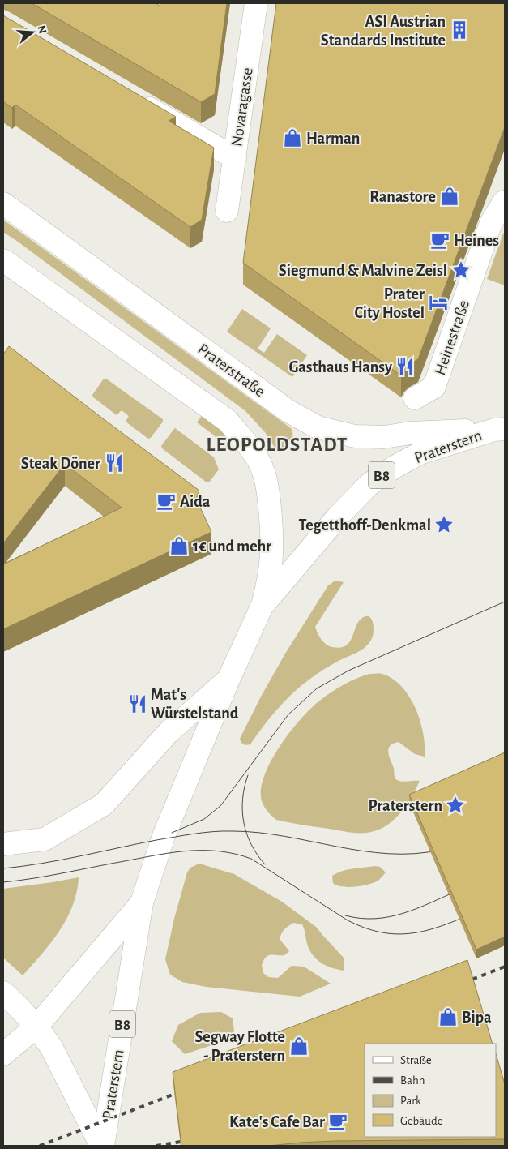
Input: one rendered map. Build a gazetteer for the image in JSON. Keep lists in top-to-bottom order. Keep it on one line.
{"streets":{"main road":["Novaragasse","Heinestraße","Praterstraße","Praterstern","B8"]},"crossings":[["Praterstraße","Praterstern"],["Praterstern","B8"]],"districts":["LEOPOLDSTADT"],"places":{"building":["ASI Austrian Standards Institute"],"shop":["Harman","Ranastore","1€ und mehr","Bipa","Segway Flotte - Praterstern"],"cafe":["Heines","Aida","Kate's Cafe Bar"],"place":["Siegmund & Malvine Zeisl","Tegetthoff-Denkmal","Praterstern"],"hotel":["Prater City Hostel"],"restaurant":["Gasthaus Hansy","Steak Döner","Mat's Würstelstand"]},"legend":["Straße","Bahn","Park","Gebäude"],"north":"right"}
